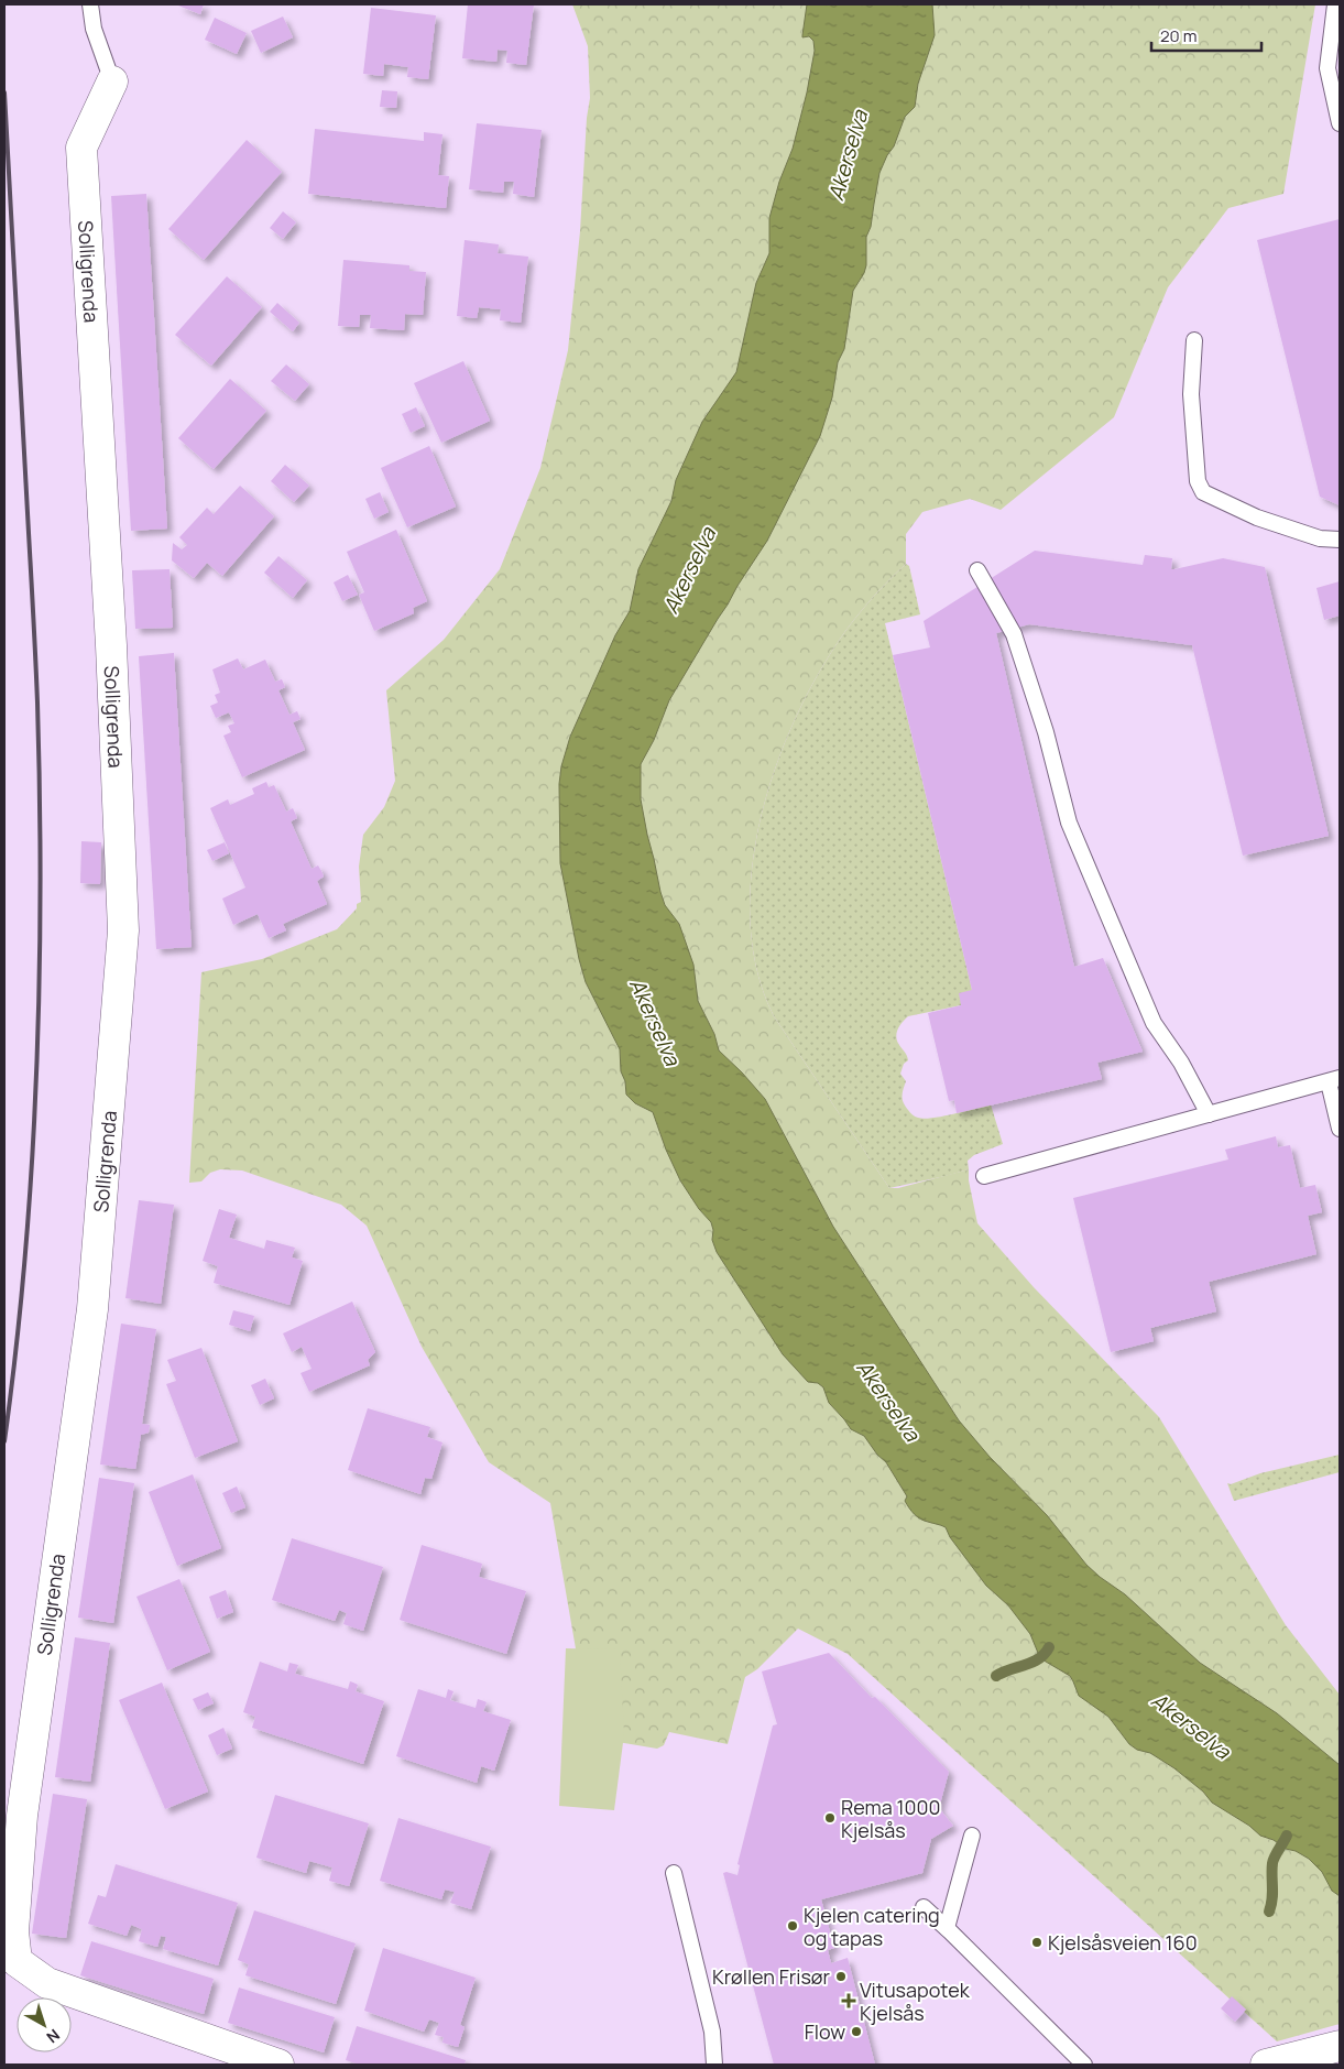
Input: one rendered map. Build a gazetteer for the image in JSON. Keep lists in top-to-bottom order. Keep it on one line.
{"streets":{"street":["Solligrenda"]},"water":["Akerselva"],"places":{"other":["Rema 1000 Kjelsås","Kjelen catering og tapas","Kjelsåsveien 160","Krøllen Frisør","Flow"],"health":["Vitusapotek Kjelsås"]},"scale_bar":"20 m","north":"bottom right"}
